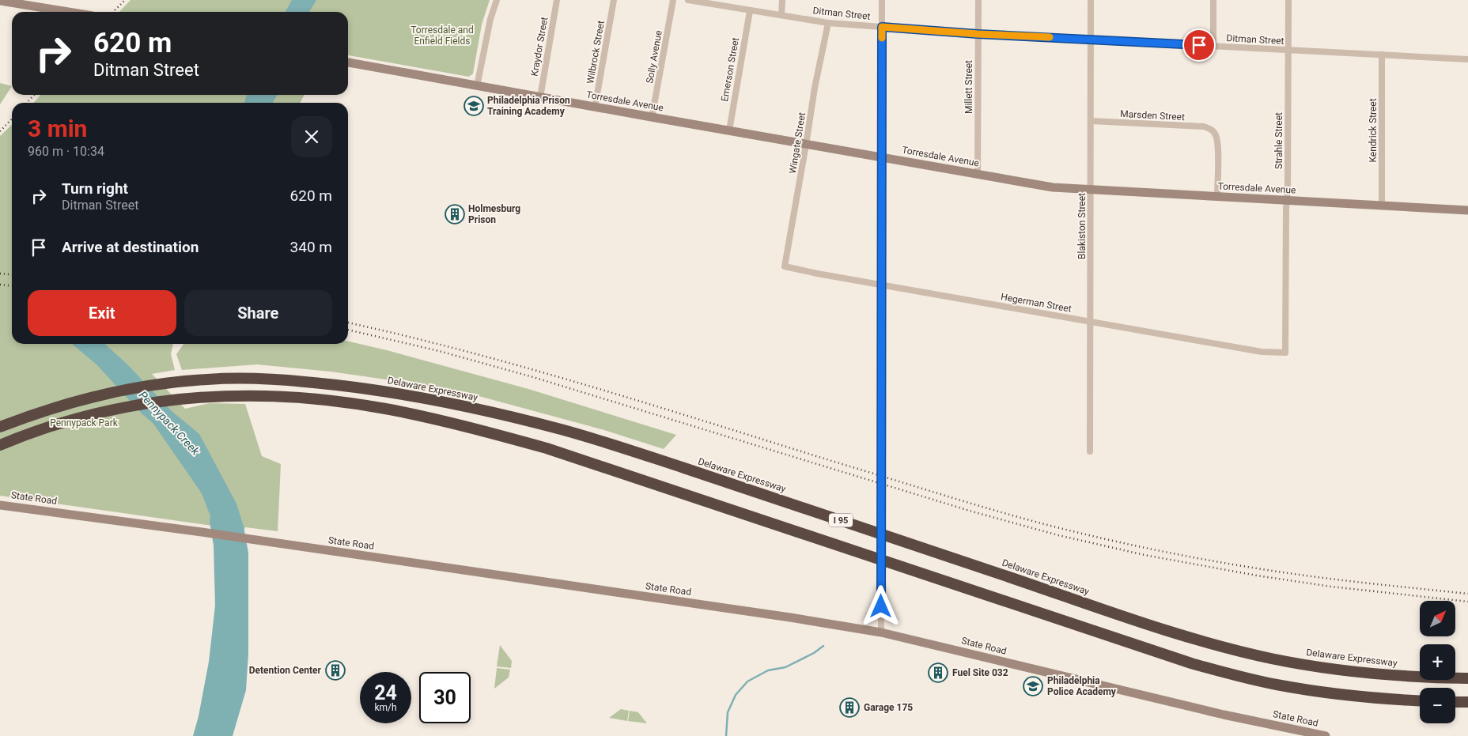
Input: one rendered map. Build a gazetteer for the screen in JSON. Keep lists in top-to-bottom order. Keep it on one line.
{"streets":{"highway":["Delaware Expressway","I 95"],"main road":["Torresdale Avenue","State Road"],"street":["Ditman Street","Kraydor Street","Wilbrock Street","Solly Avenue","Emerson Street","Millett Street","Marsden Street","Kendrick Street","Strahle Street","Wingate Street","Blakiston Street","Hegerman Street"]},"crossings":[["Ditman Street","Emerson Street"],["Ditman Street","Millett Street"],["Ditman Street","Kendrick Street"],["Ditman Street","Strahle Street"],["Ditman Street","Wingate Street"],["Ditman Street","Blakiston Street"],["Kraydor Street","Torresdale Avenue"],["Wilbrock Street","Torresdale Avenue"],["Solly Avenue","Torresdale Avenue"],["Emerson Street","Torresdale Avenue"],["Millett Street","Torresdale Avenue"],["Torresdale Avenue","Marsden Street"],["Torresdale Avenue","Kendrick Street"],["Torresdale Avenue","Strahle Street"],["Torresdale Avenue","Wingate Street"],["Torresdale Avenue","Blakiston Street"],["Marsden Street","Blakiston Street"],["Strahle Street","Hegerman Street"],["Wingate Street","Hegerman Street"],["Blakiston Street","Hegerman Street"]],"water":["Pennypack Creek"],"parks":["Torresdale and Enfield Fields","Pennypack Park"],"places":{"school or university":["Philadelphia Prison Training Academy","Philadelphia Police Academy"],"building":["Holmesburg Prison","Detention Center","Fuel Site 032","Garage 175"]},"north":"top right","page":{"turn":["620 m","Ditman Street"],"heading":["3 min","960 m · 10:34"],"list":[{"name":"Turn right","note":"Ditman Street","value":"620 m"},{"name":"Arrive at destination","value":"340 m"}],"buttons":["Exit","Share"],"map_buttons":["+","−"],"speed":"24 km/h","limit":"30"}}
